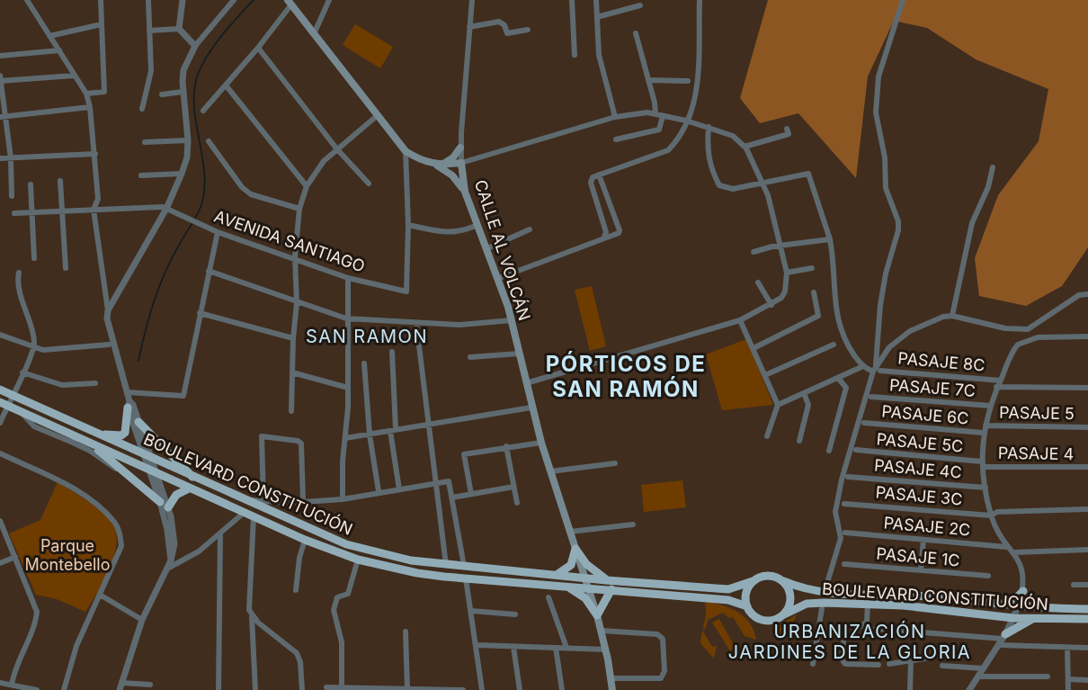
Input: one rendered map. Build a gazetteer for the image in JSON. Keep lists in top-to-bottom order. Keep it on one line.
{"streets":{"highway":["BOULEVARD CONSTITUCIÓN"],"main road":["CALLE AL VOLCÁN"],"street":["AVENIDA SANTIAGO","PASAJE 8C","PASAJE 7C","PASAJE 5","PASAJE 6C","PASAJE 5C","PASAJE 4","PASAJE 4C","PASAJE 3C","PASAJE 2C","PASAJE 1C"]},"crossings":[["CALLE AL VOLCÁN","BOULEVARD CONSTITUCIÓN"],["PASAJE 5C","PASAJE 4"]],"districts":["SAN RAMON","PÓRTICOS DE SAN RAMÓN","URBANIZACIÓN JARDINES DE LA GLORIA"],"parks":["Parque Montebello"]}
